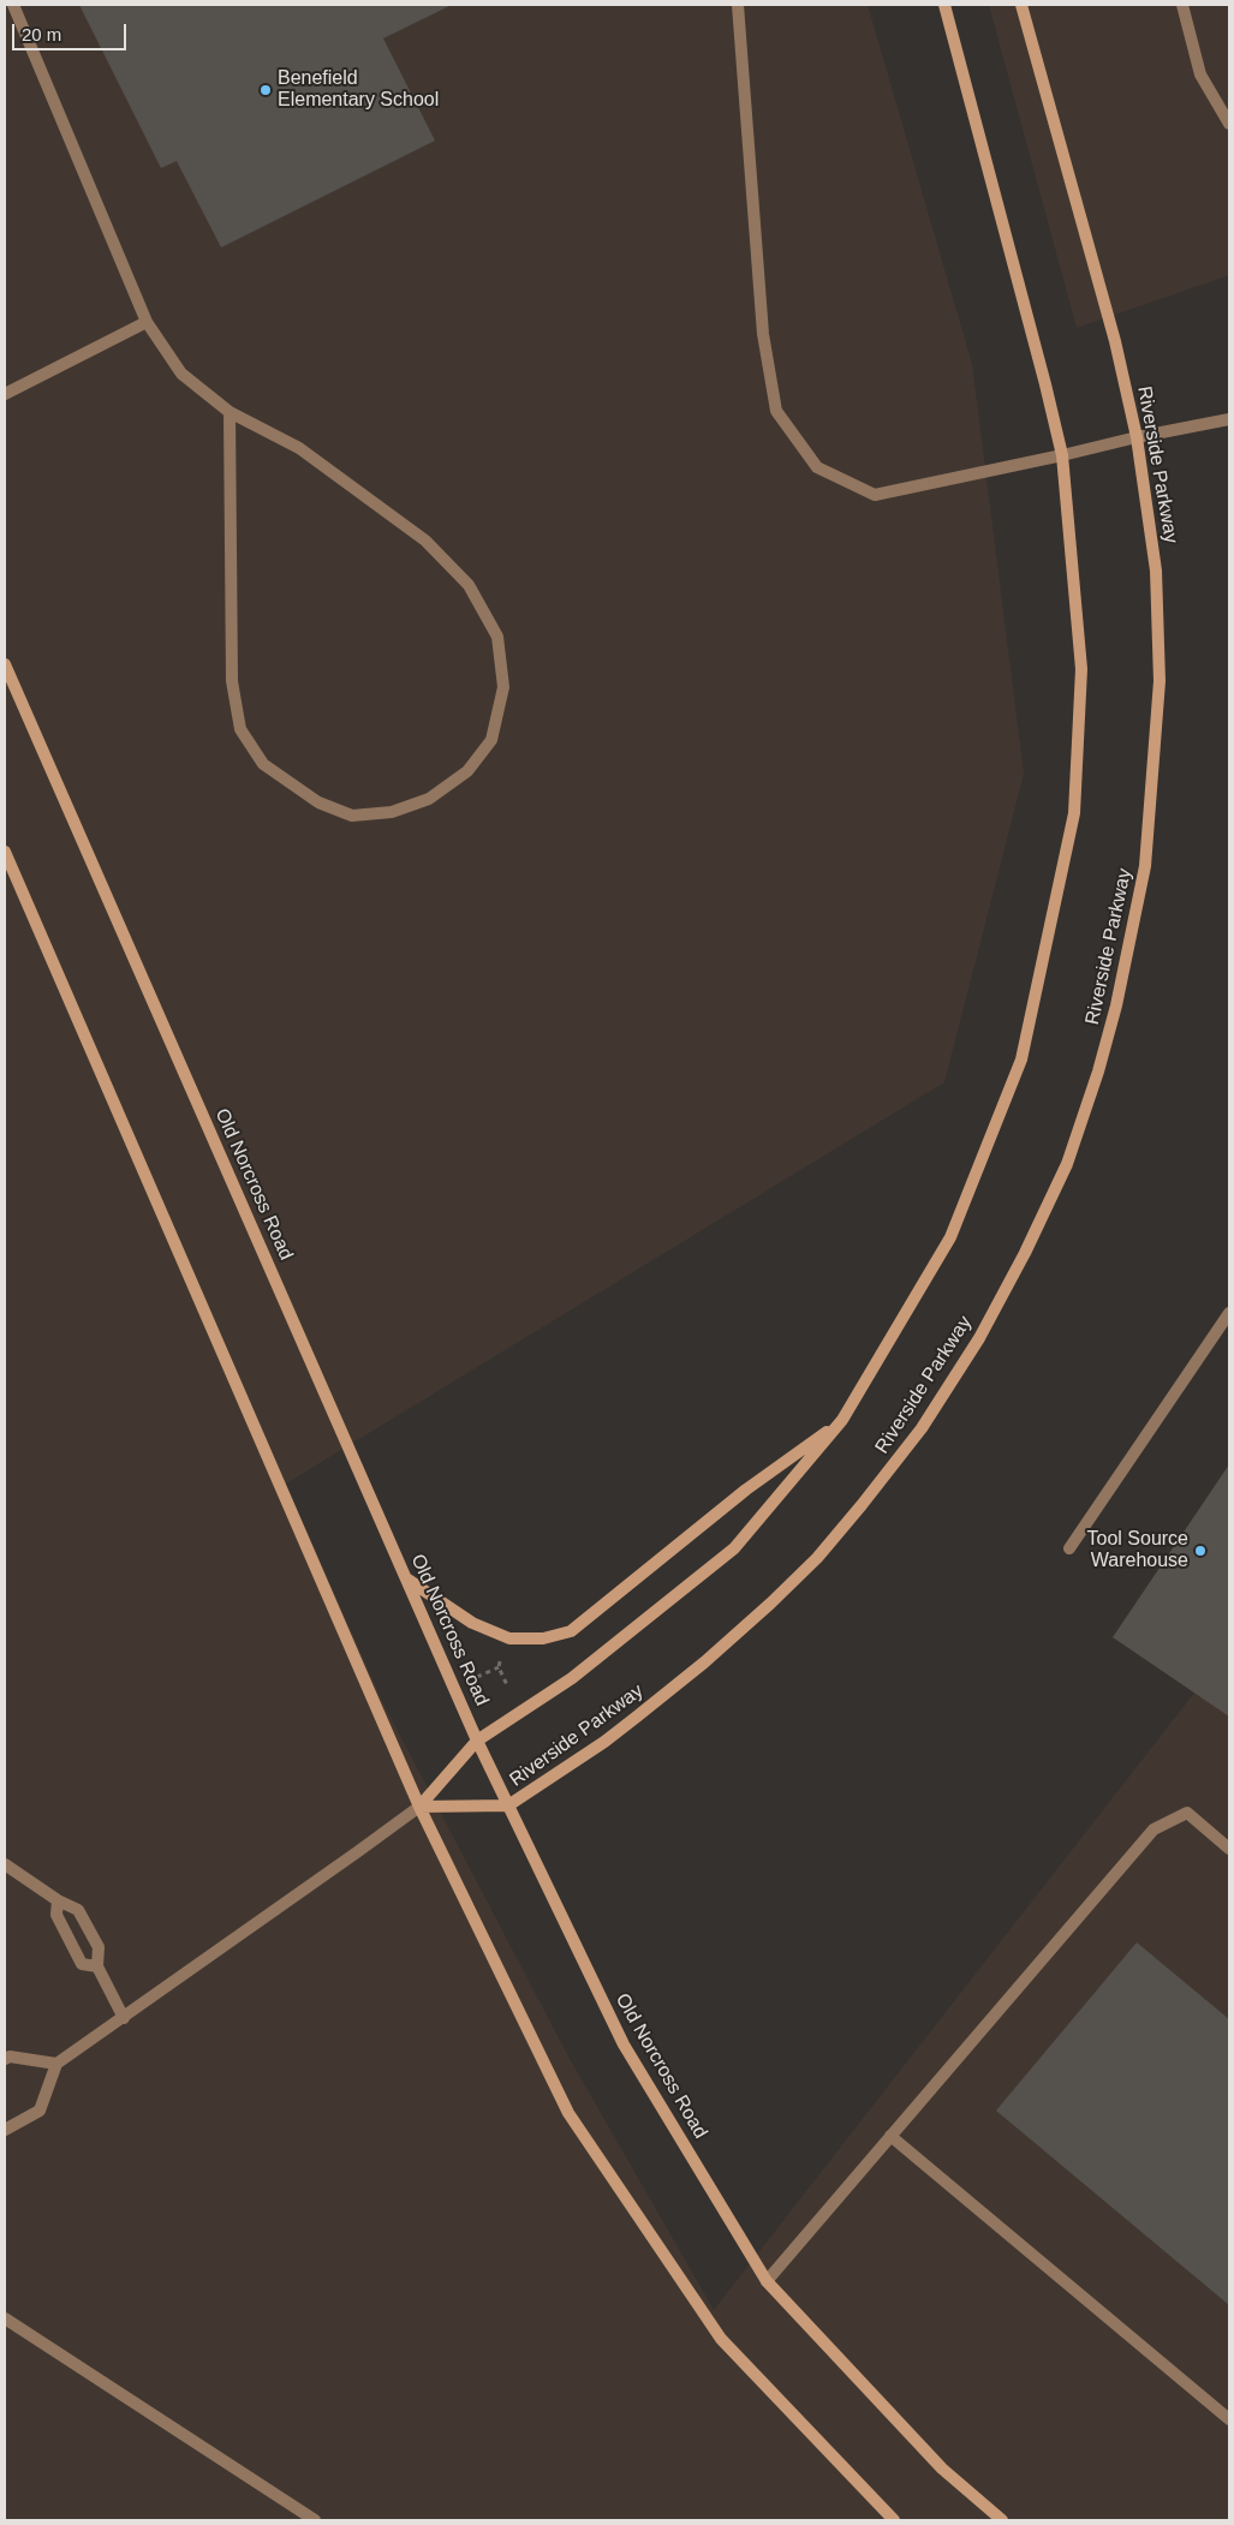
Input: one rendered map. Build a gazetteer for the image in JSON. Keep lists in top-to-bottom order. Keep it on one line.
{"streets":{"main road":["Riverside Parkway","Old Norcross Road"]},"crossings":[["Riverside Parkway","Old Norcross Road"]],"places":["Benefield Elementary School","Tool Source Warehouse"],"scale_bar":"20 m"}
